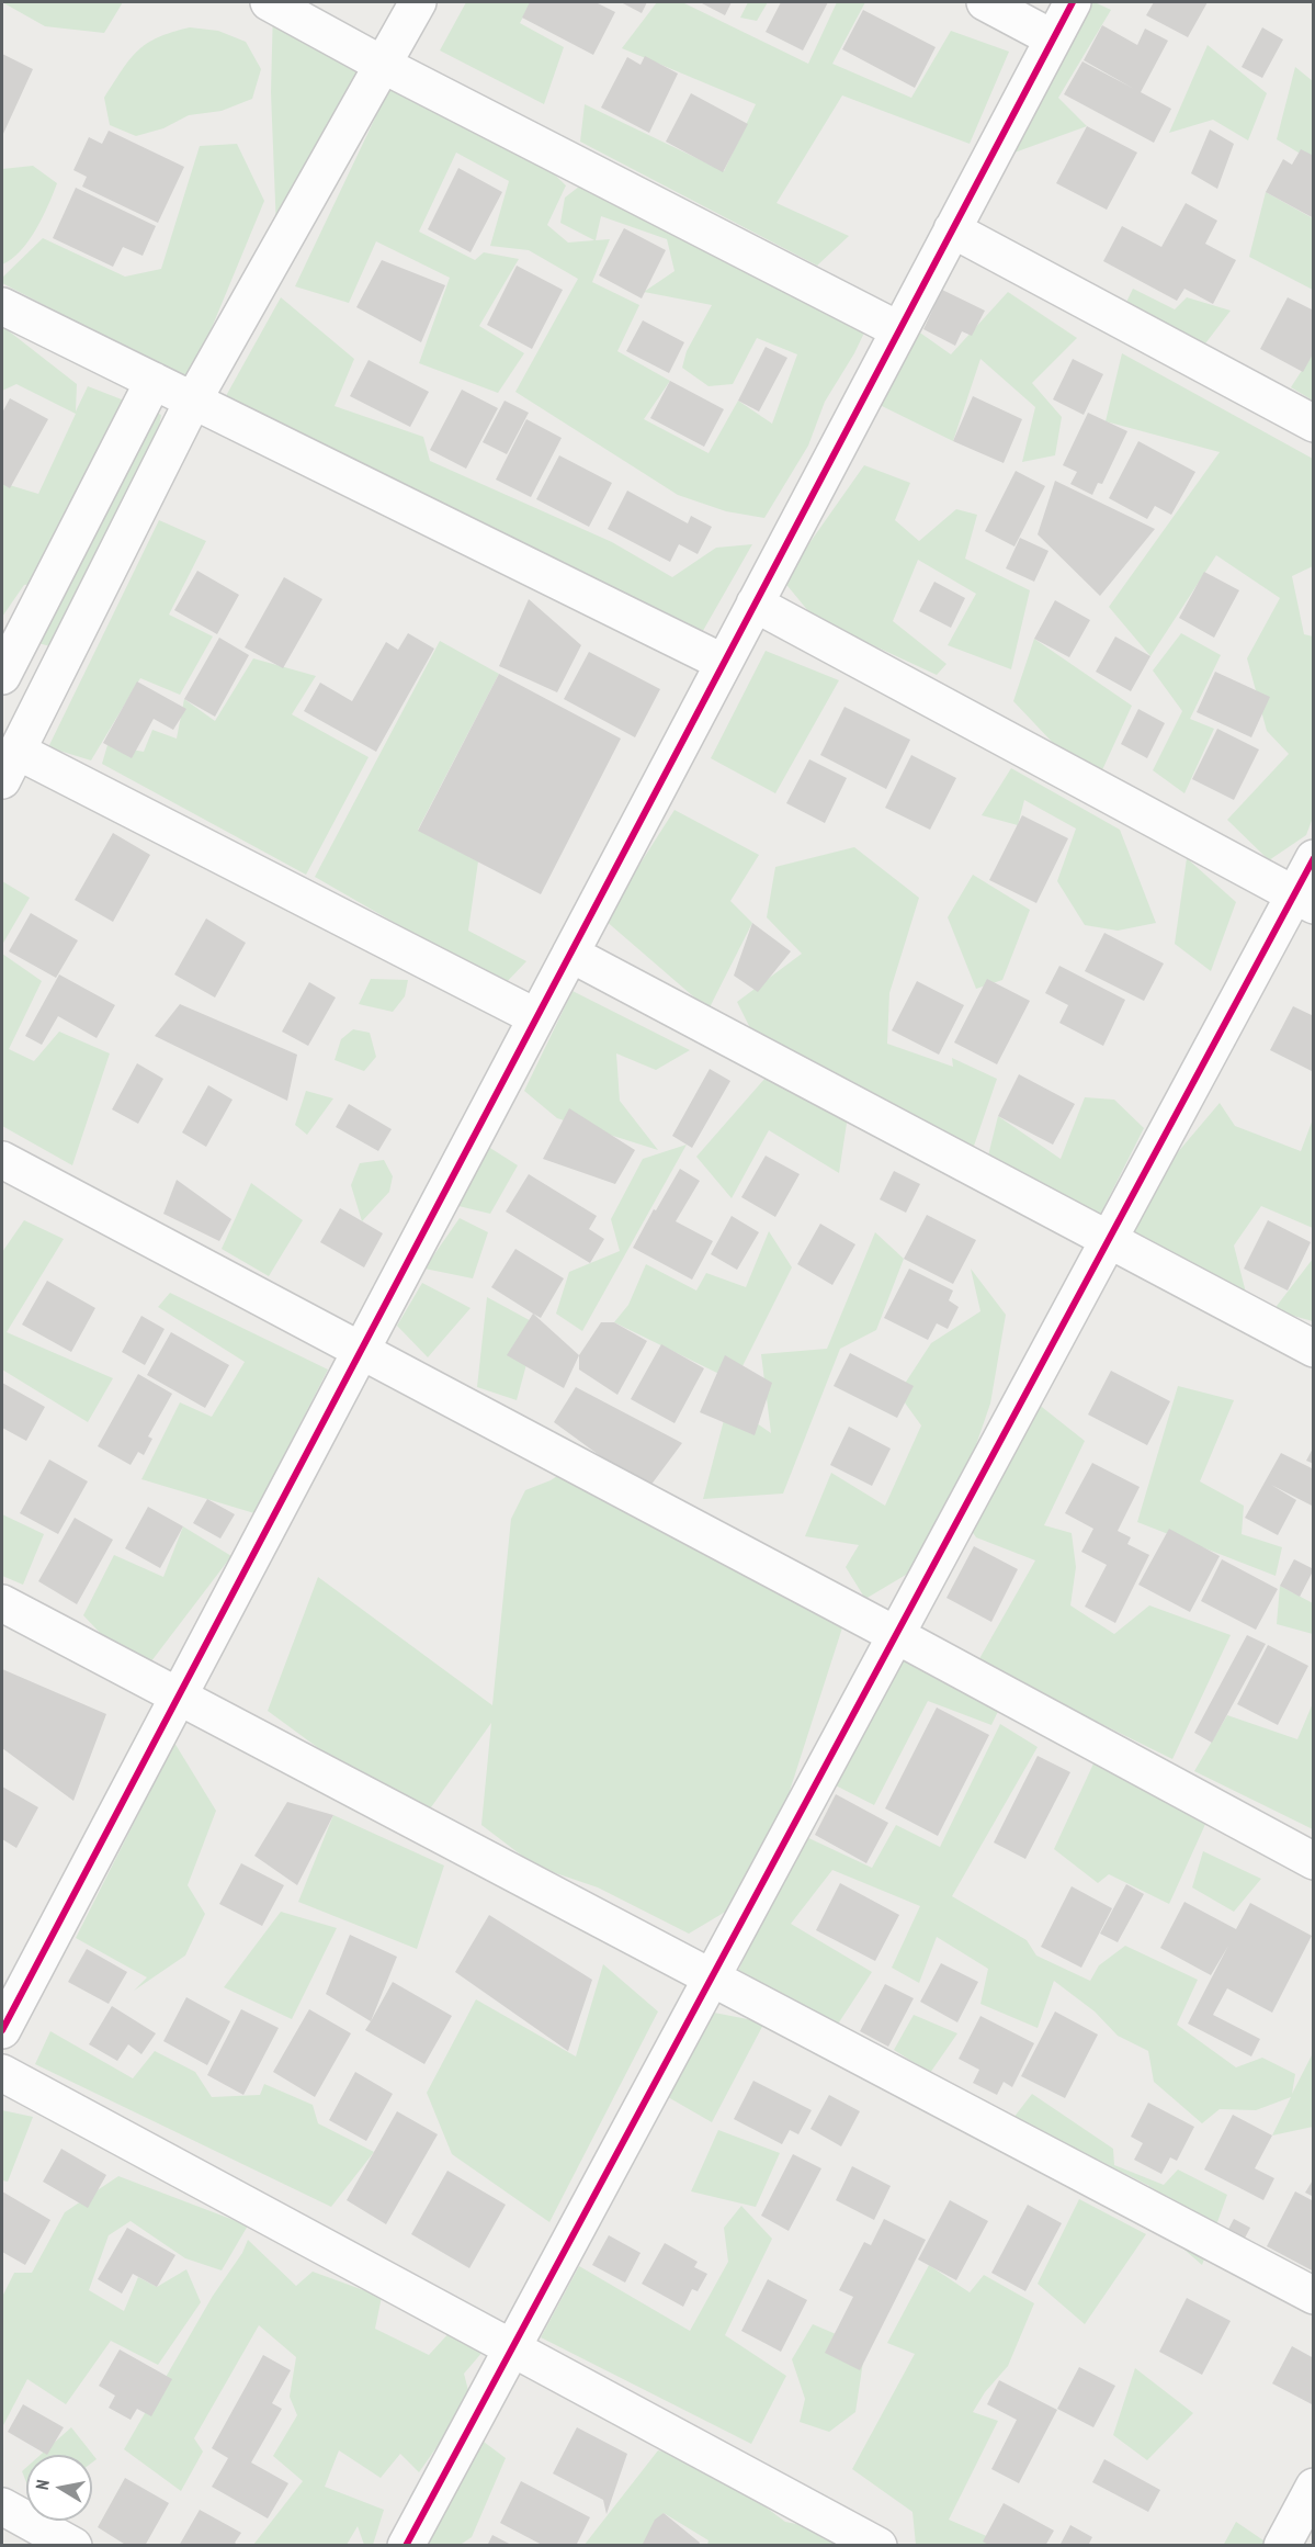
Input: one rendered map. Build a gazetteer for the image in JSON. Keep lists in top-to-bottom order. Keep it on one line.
{"north":"left"}
